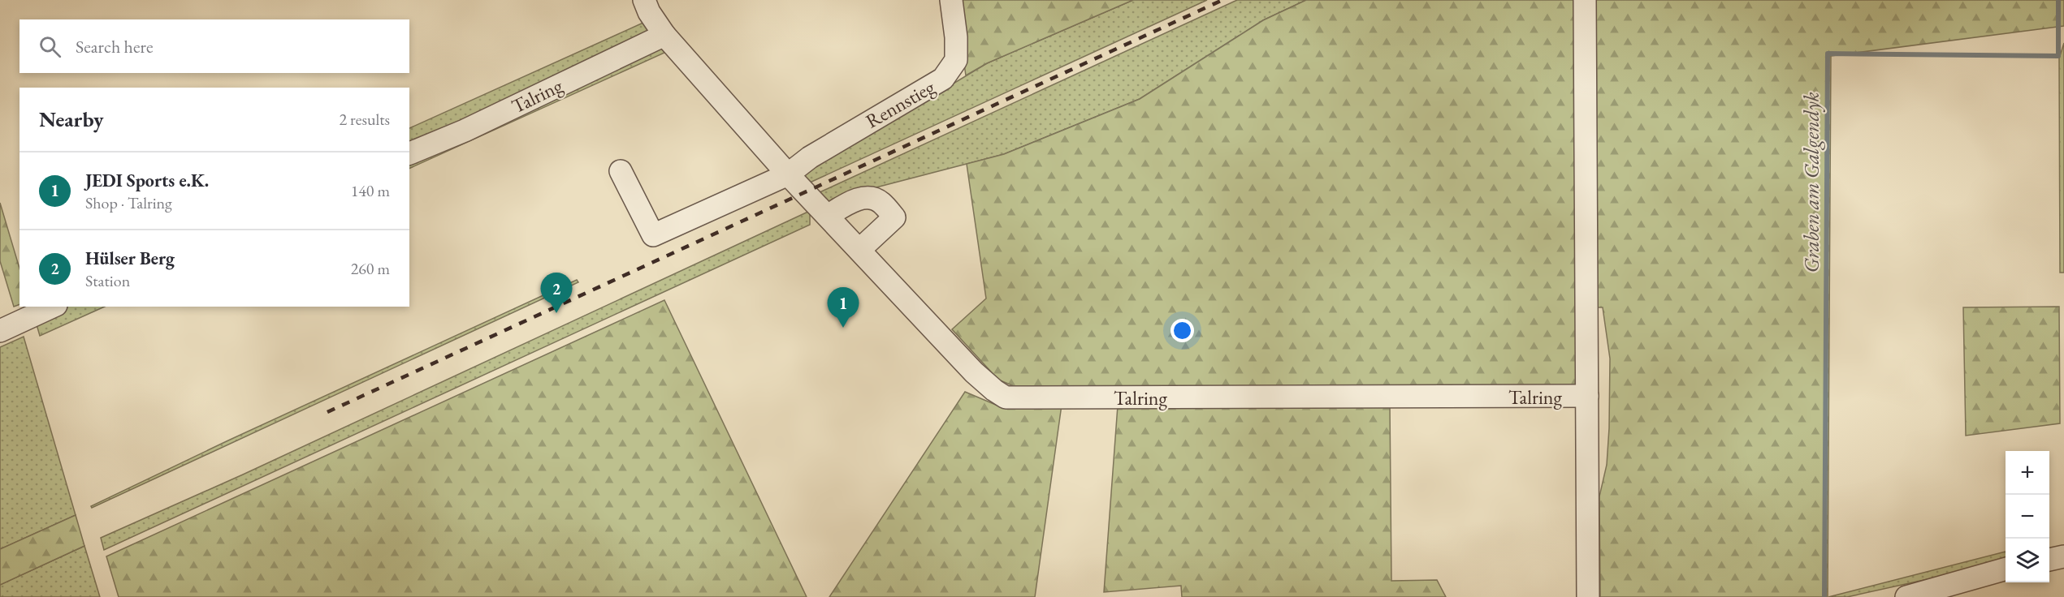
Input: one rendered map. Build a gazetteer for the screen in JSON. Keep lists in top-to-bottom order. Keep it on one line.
{"streets":{"street":["Talring","Rennstieg"]},"crossings":[["Talring","Rennstieg"]],"water":["Graben am Galgendyk"],"page":{"search":"Search here","heading":["Nearby","2 results"],"list":[{"mark":"1","name":"JEDI Sports e.K.","note":"Shop · Talring","value":"140 m"},{"mark":"2","name":"Hülser Berg","note":"Station","value":"260 m"}],"pins":["2","1"],"map_buttons":["+","−"]}}
